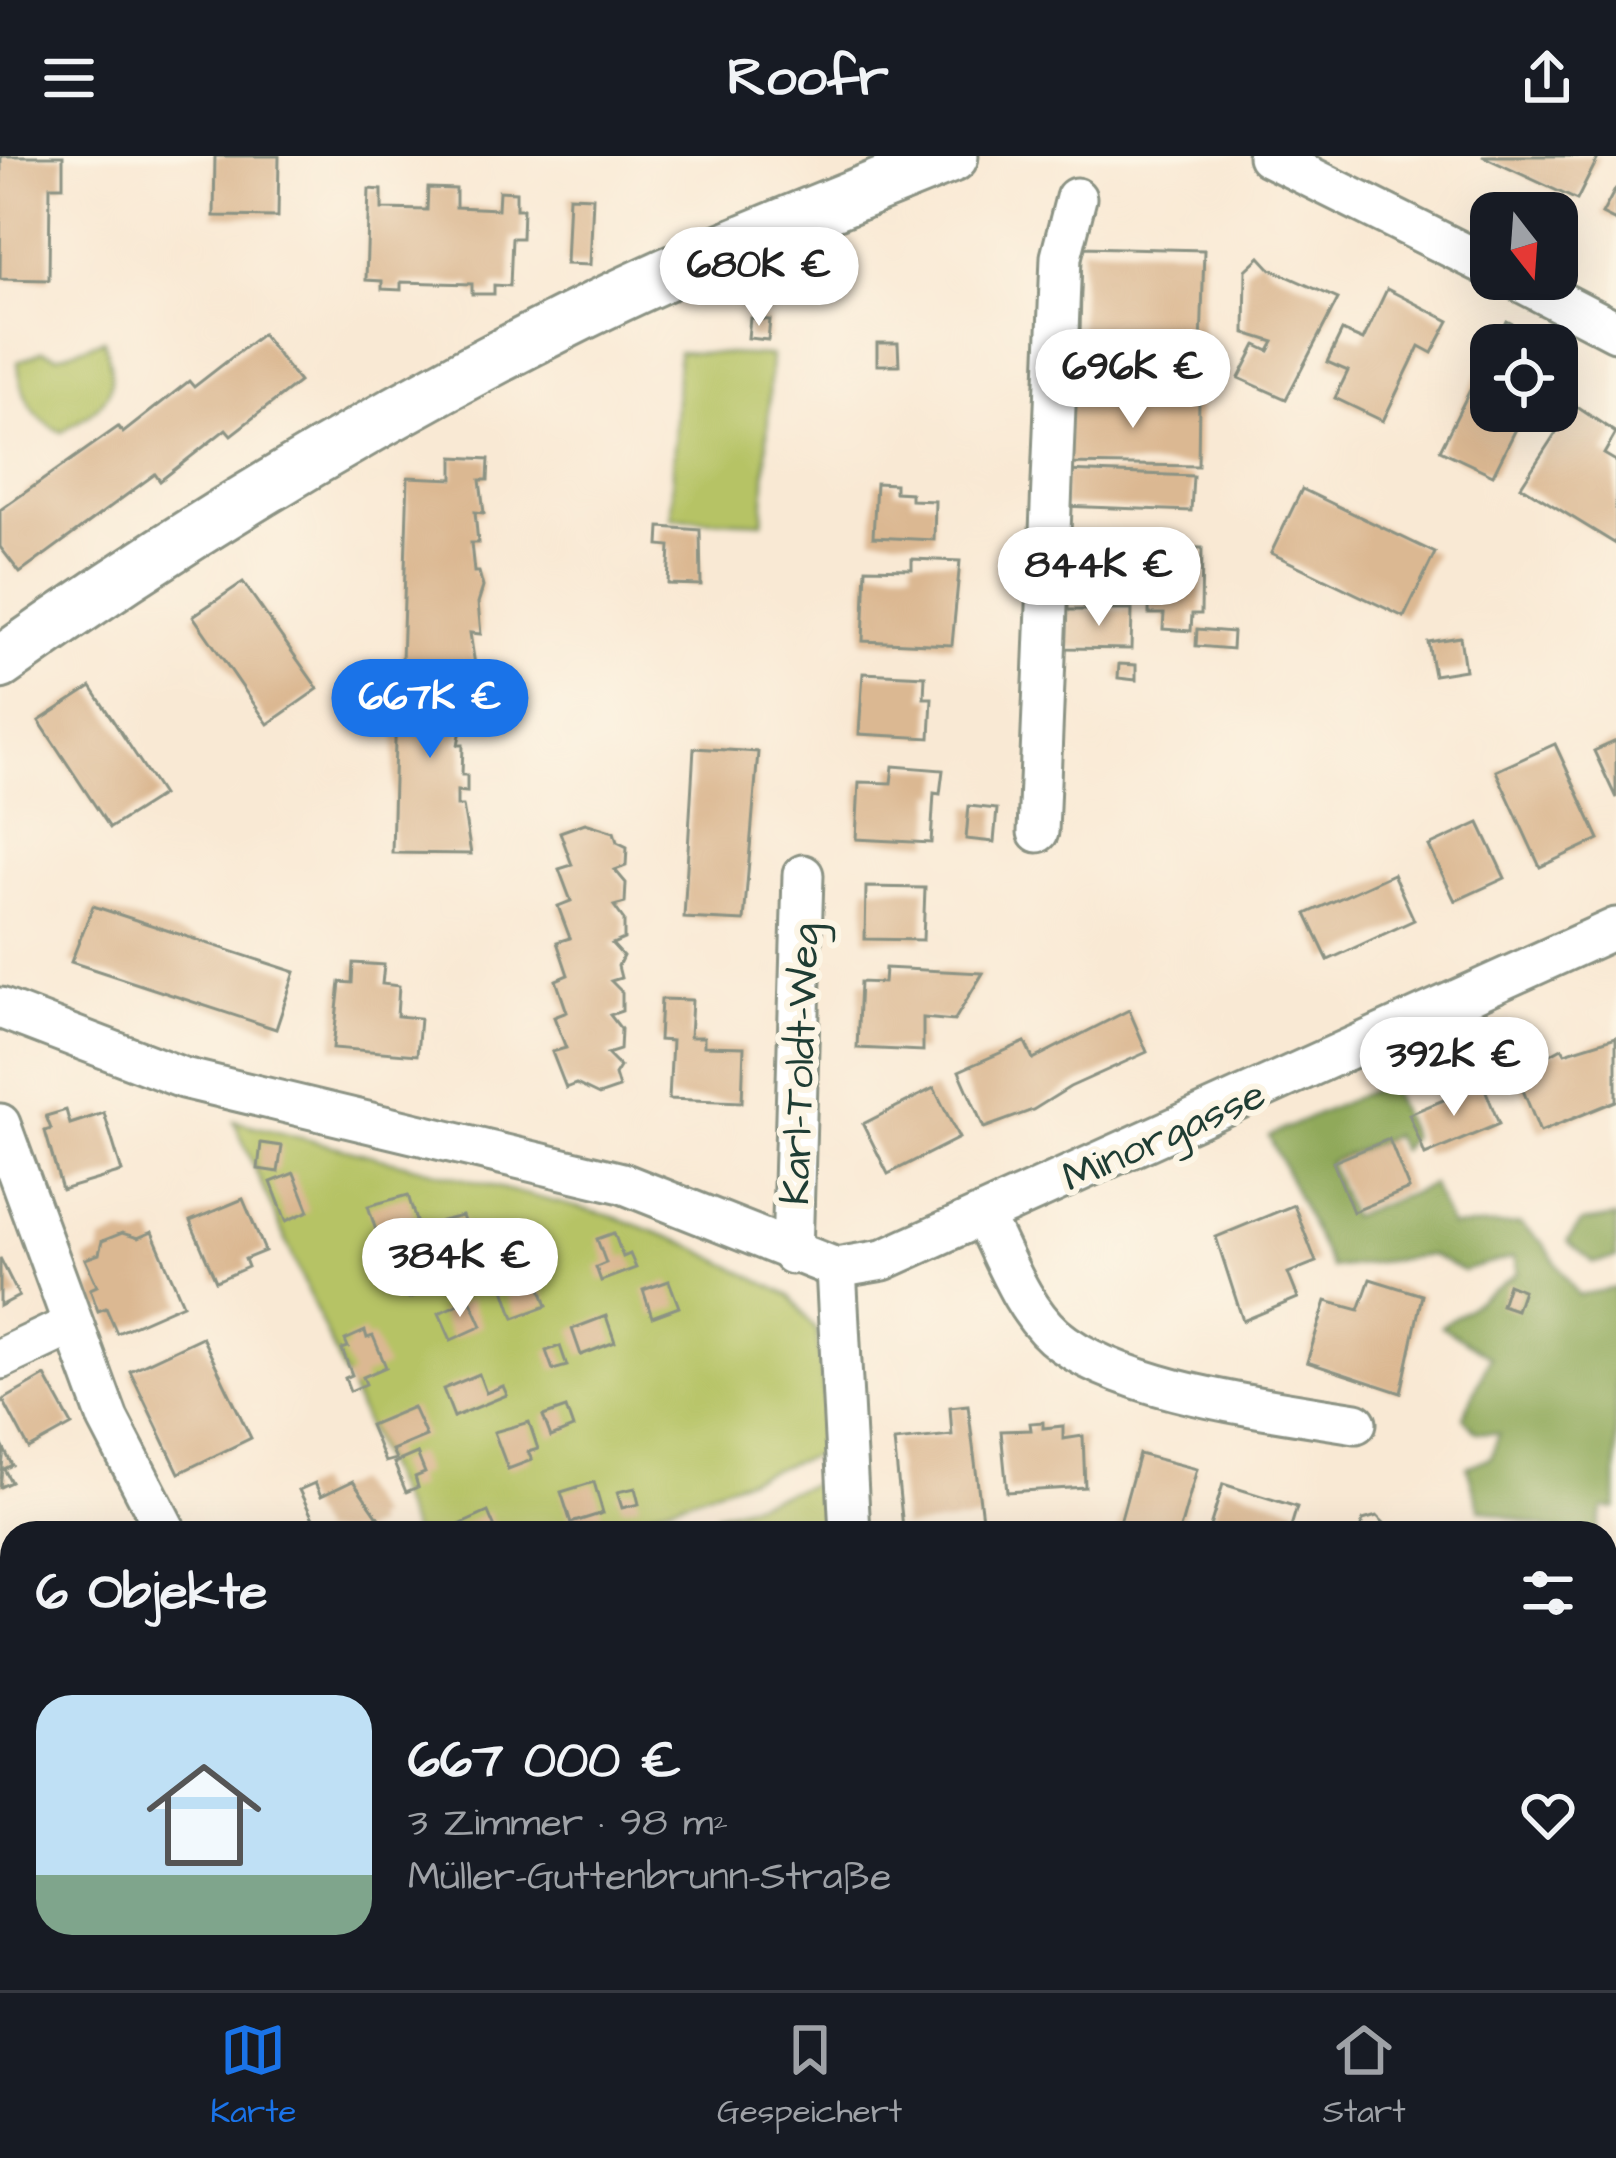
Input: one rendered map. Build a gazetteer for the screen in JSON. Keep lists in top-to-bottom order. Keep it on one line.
{"streets":{"street":["Karl-Toldt-Weg","Minorgasse"]},"north":"bottom","page":{"header":"Roofr","price":["680K €","696K €","844K €","667K €","392K €","384K €"],"heading":"6 Objekte","list":[{"name":"667 000 €","note":"3 Zimmer · 98 m² · Müller-Guttenbrunn-Straße"}],"tabs":["Karte","Gespeichert","Start"]}}
